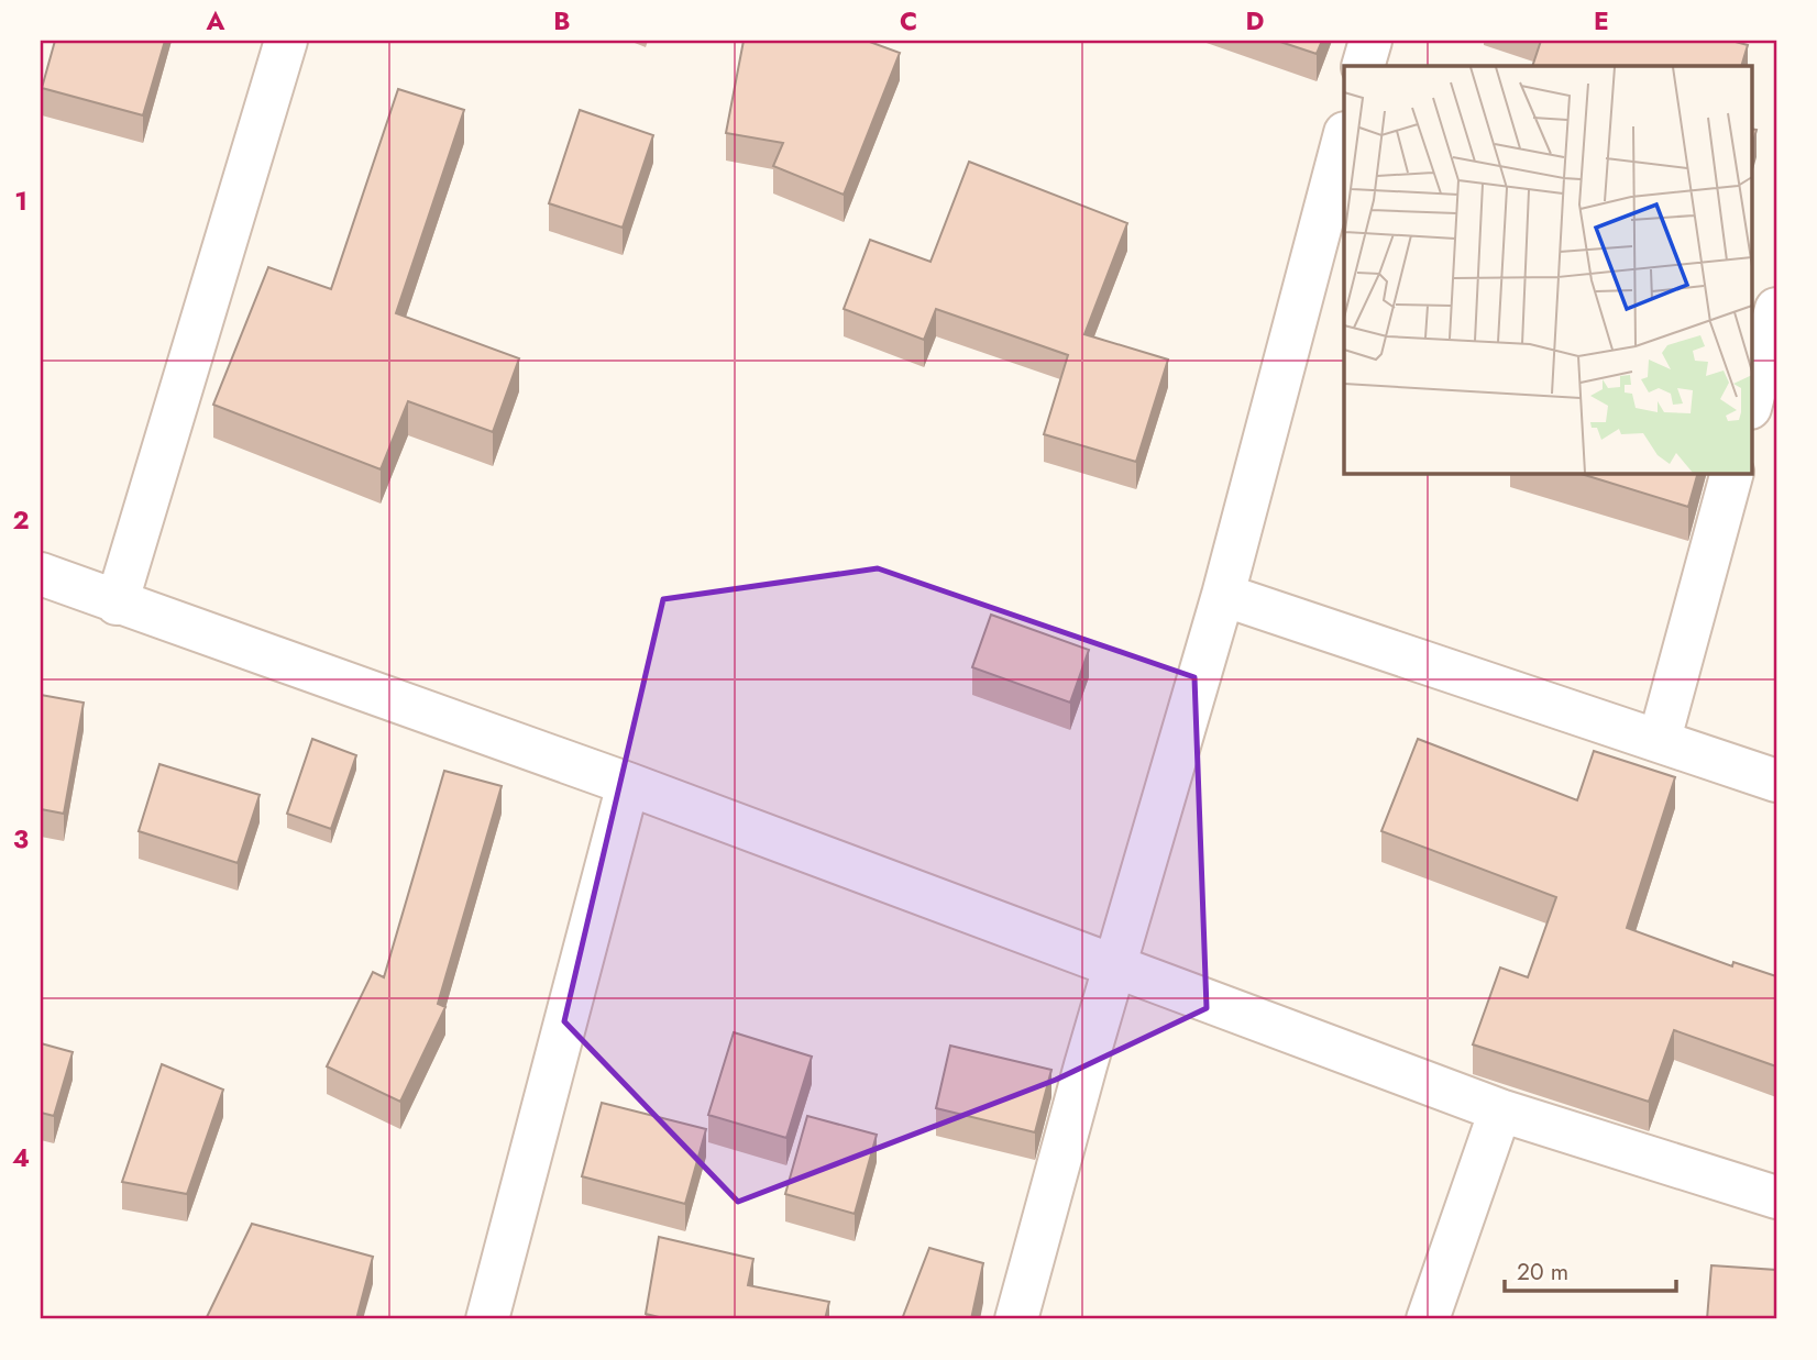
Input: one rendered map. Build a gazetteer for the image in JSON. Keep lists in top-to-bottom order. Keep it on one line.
{"scale_bar":"20 m","grid":{"columns":["A","B","C","D","E"],"rows":["1","2","3","4"]}}
